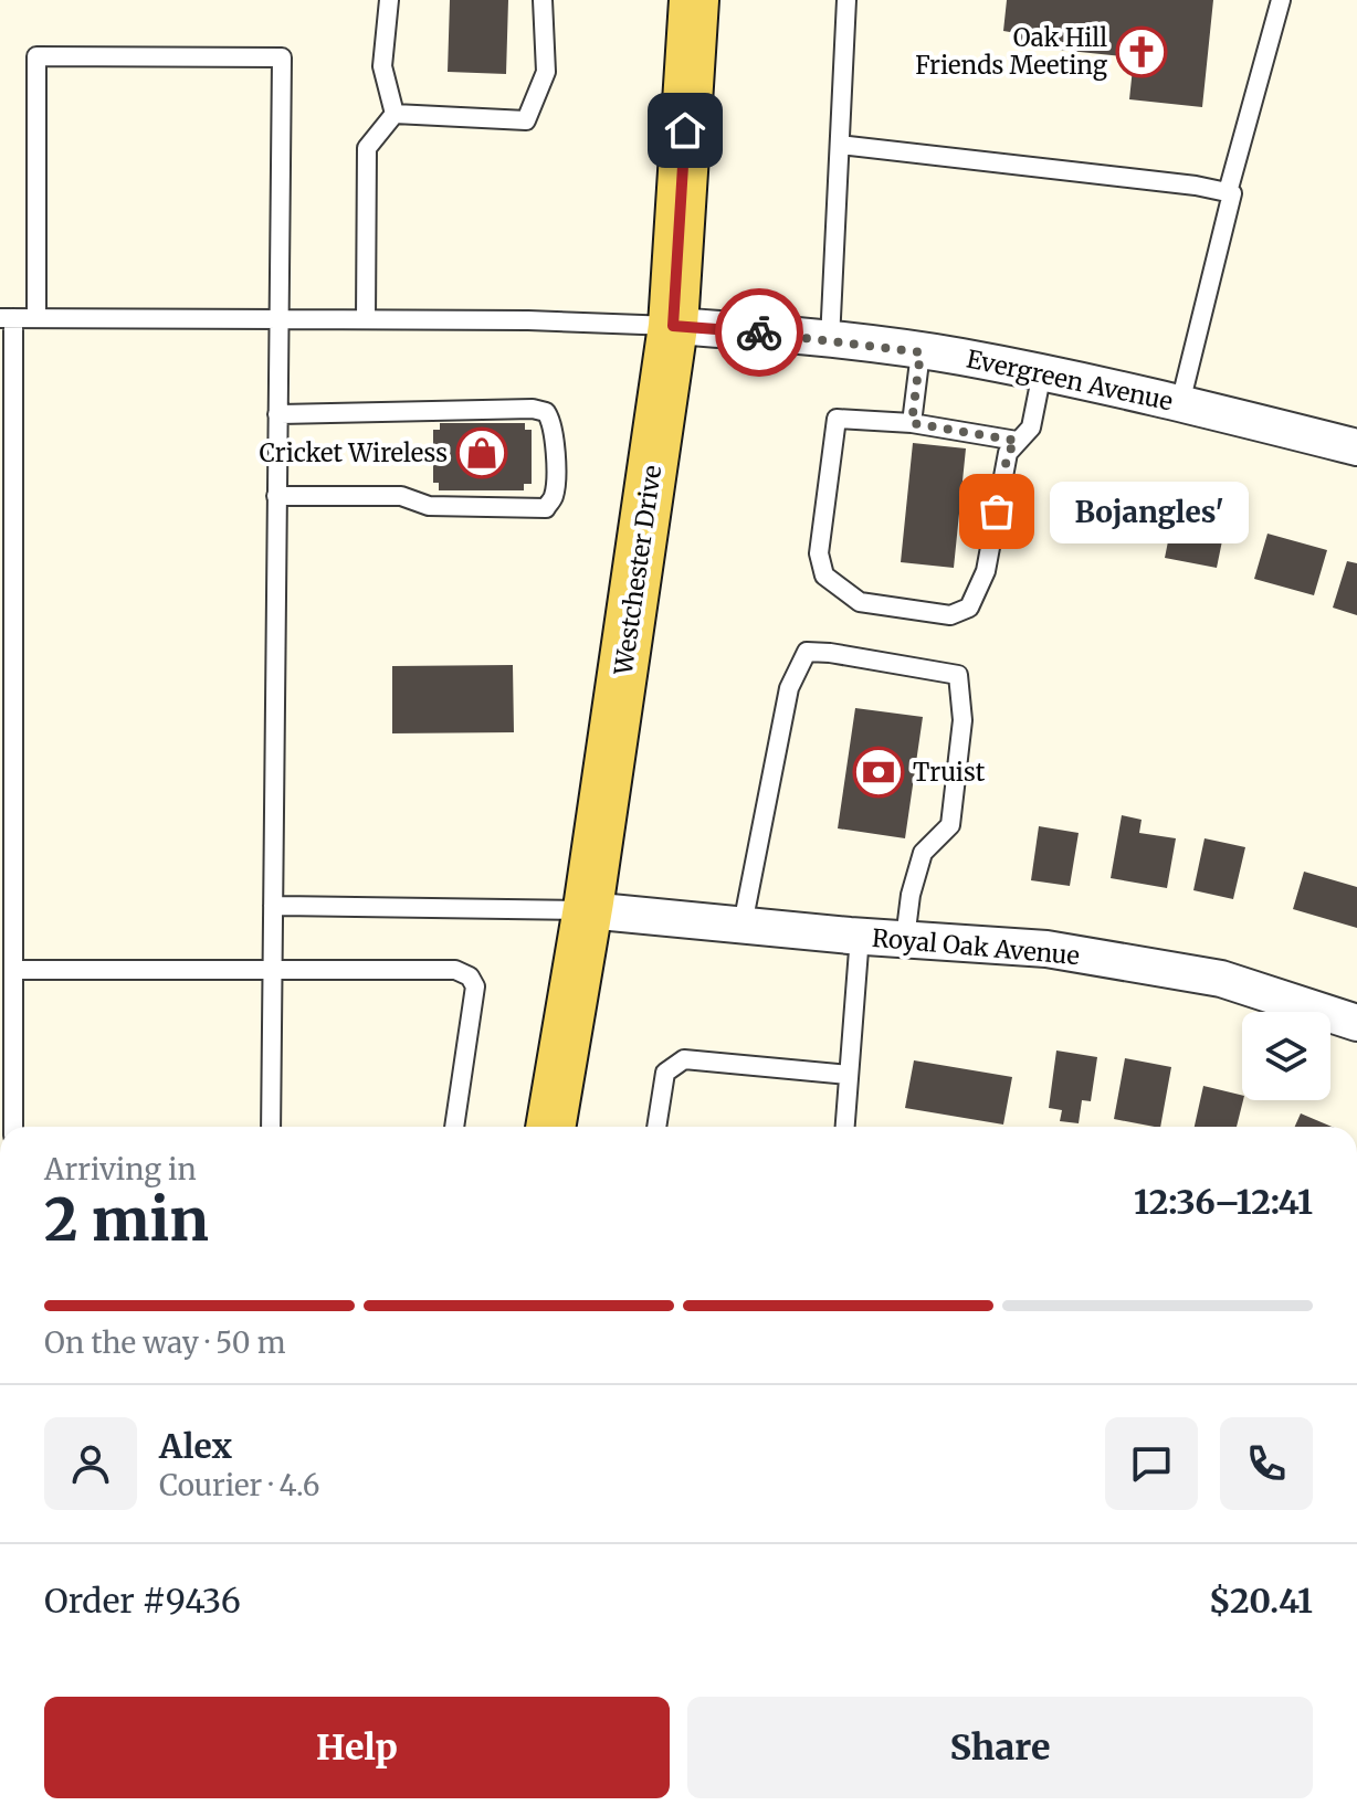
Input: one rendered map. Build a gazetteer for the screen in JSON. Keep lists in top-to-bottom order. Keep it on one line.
{"streets":{"main road":["Westchester Drive"],"street":["Evergreen Avenue","Royal Oak Avenue"]},"crossings":[["Evergreen Avenue","Westchester Drive"],["Westchester Drive","Royal Oak Avenue"]],"places":{"church":["Oak Hill Friends Meeting"],"shop":["Cricket Wireless"],"other":["Bojangles'"],"bank":["Truist"]},"page":{"bubble":"Bojangles'","heading":["2 min","Arriving in","12:36–12:41"],"panel":["Alex","Courier · 4.6","Order #9436","$20.41"],"bar":"On the way · 50 m","buttons":["Help","Share"]}}
